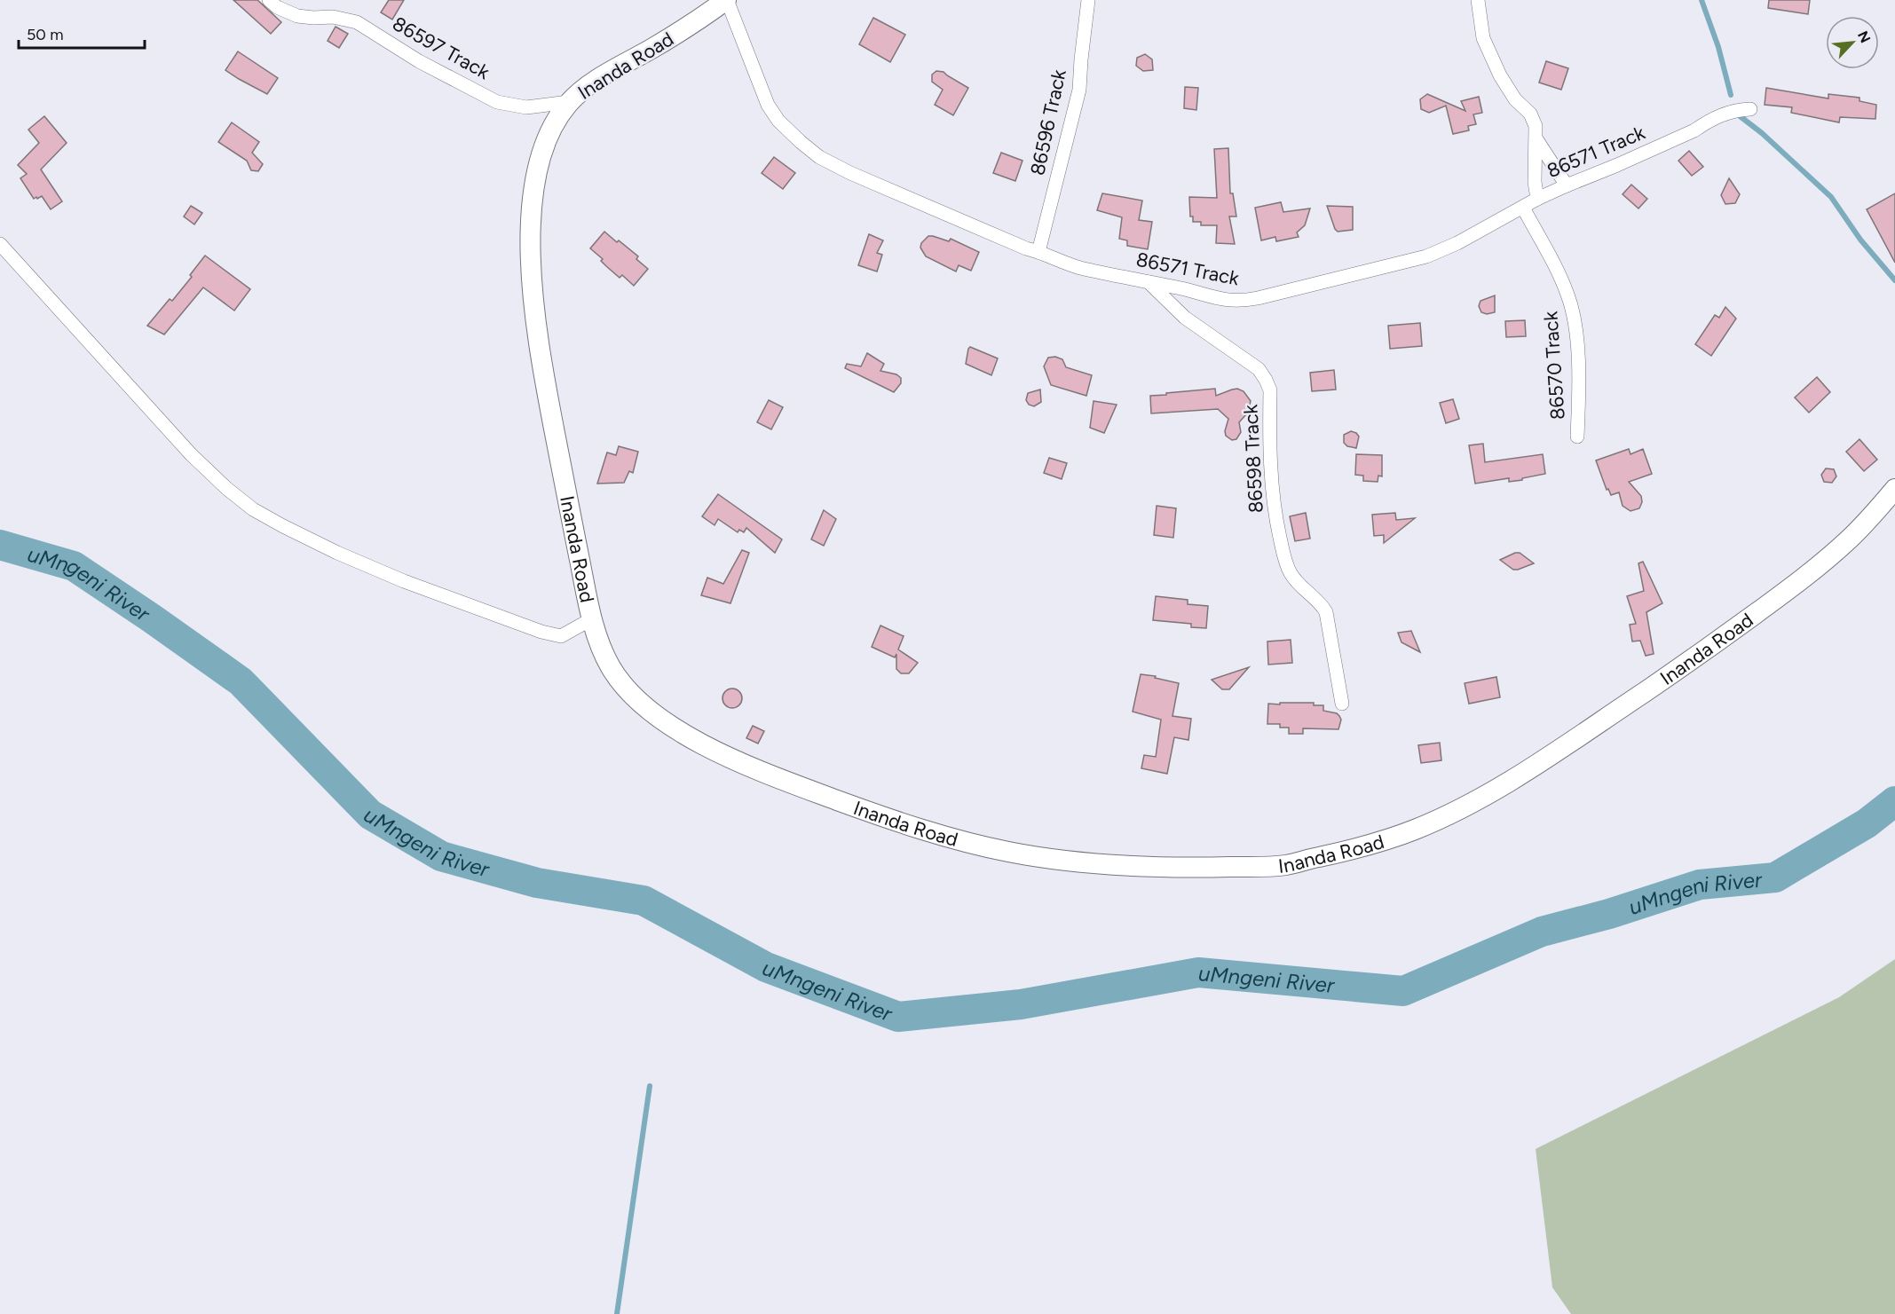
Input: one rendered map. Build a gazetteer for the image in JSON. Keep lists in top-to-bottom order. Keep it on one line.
{"streets":{"street":["86597 Track","Inanda Road","86596 Track","86571 Track","86570 Track","86598 Track"]},"crossings":[["86597 Track","Inanda Road"],["Inanda Road","86571 Track"],["86596 Track","86571 Track"],["86571 Track","86570 Track"],["86571 Track","86598 Track"]],"water":["uMngeni River"],"scale_bar":"50 m","north":"top right"}
